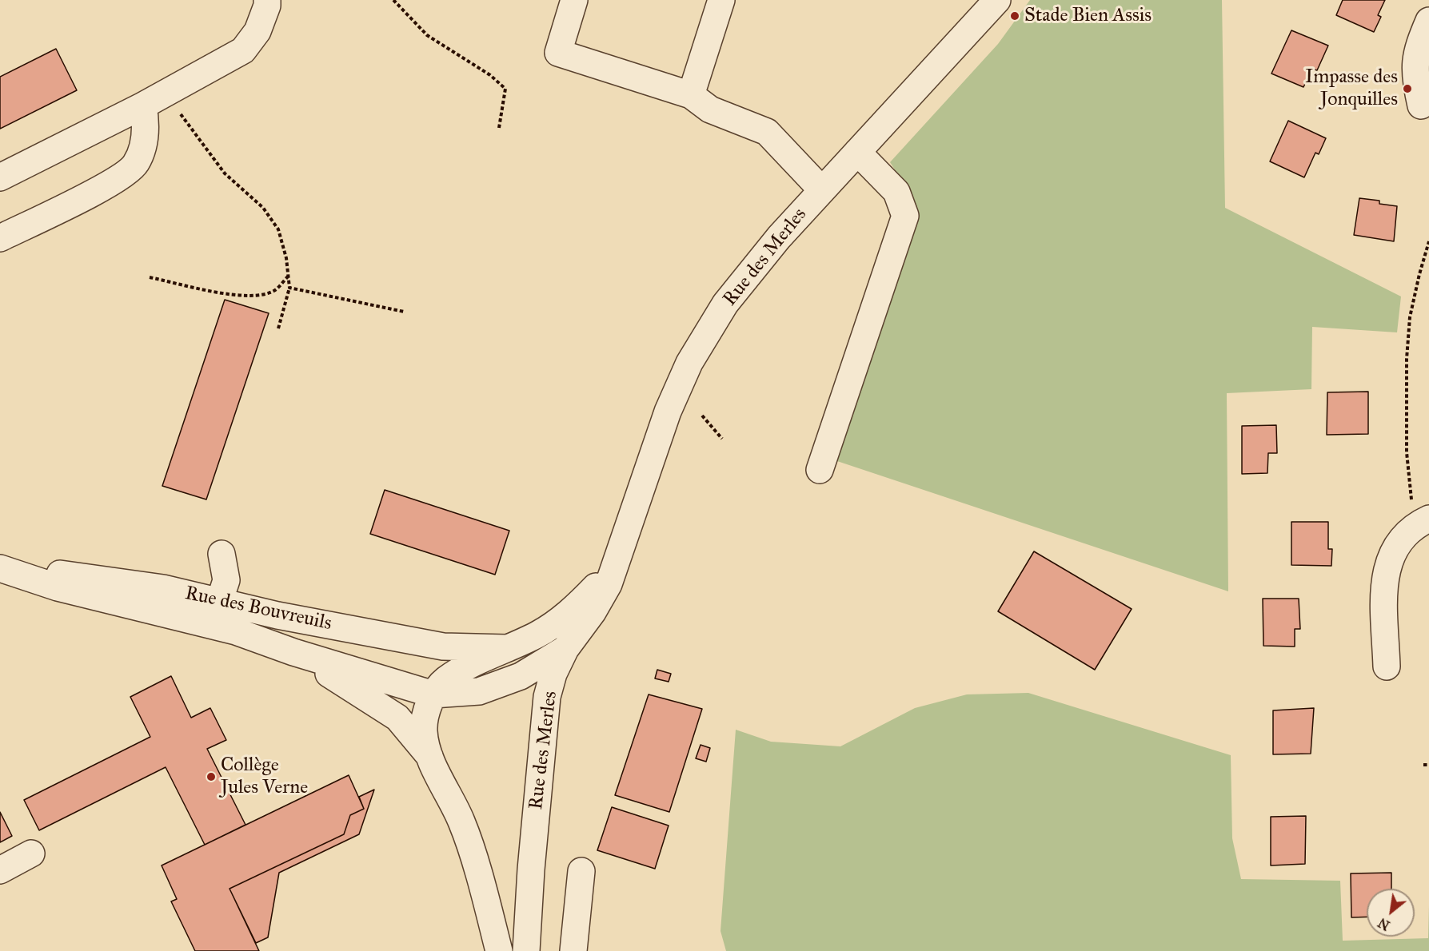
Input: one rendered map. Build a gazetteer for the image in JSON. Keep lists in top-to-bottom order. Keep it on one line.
{"streets":{"street":["Rue des Merles","Rue des Bouvreuils"]},"crossings":[["Rue des Merles","Rue des Bouvreuils"]],"places":["Stade Bien Assis","Impasse des Jonquilles","Collège Jules Verne"],"north":"bottom left"}
